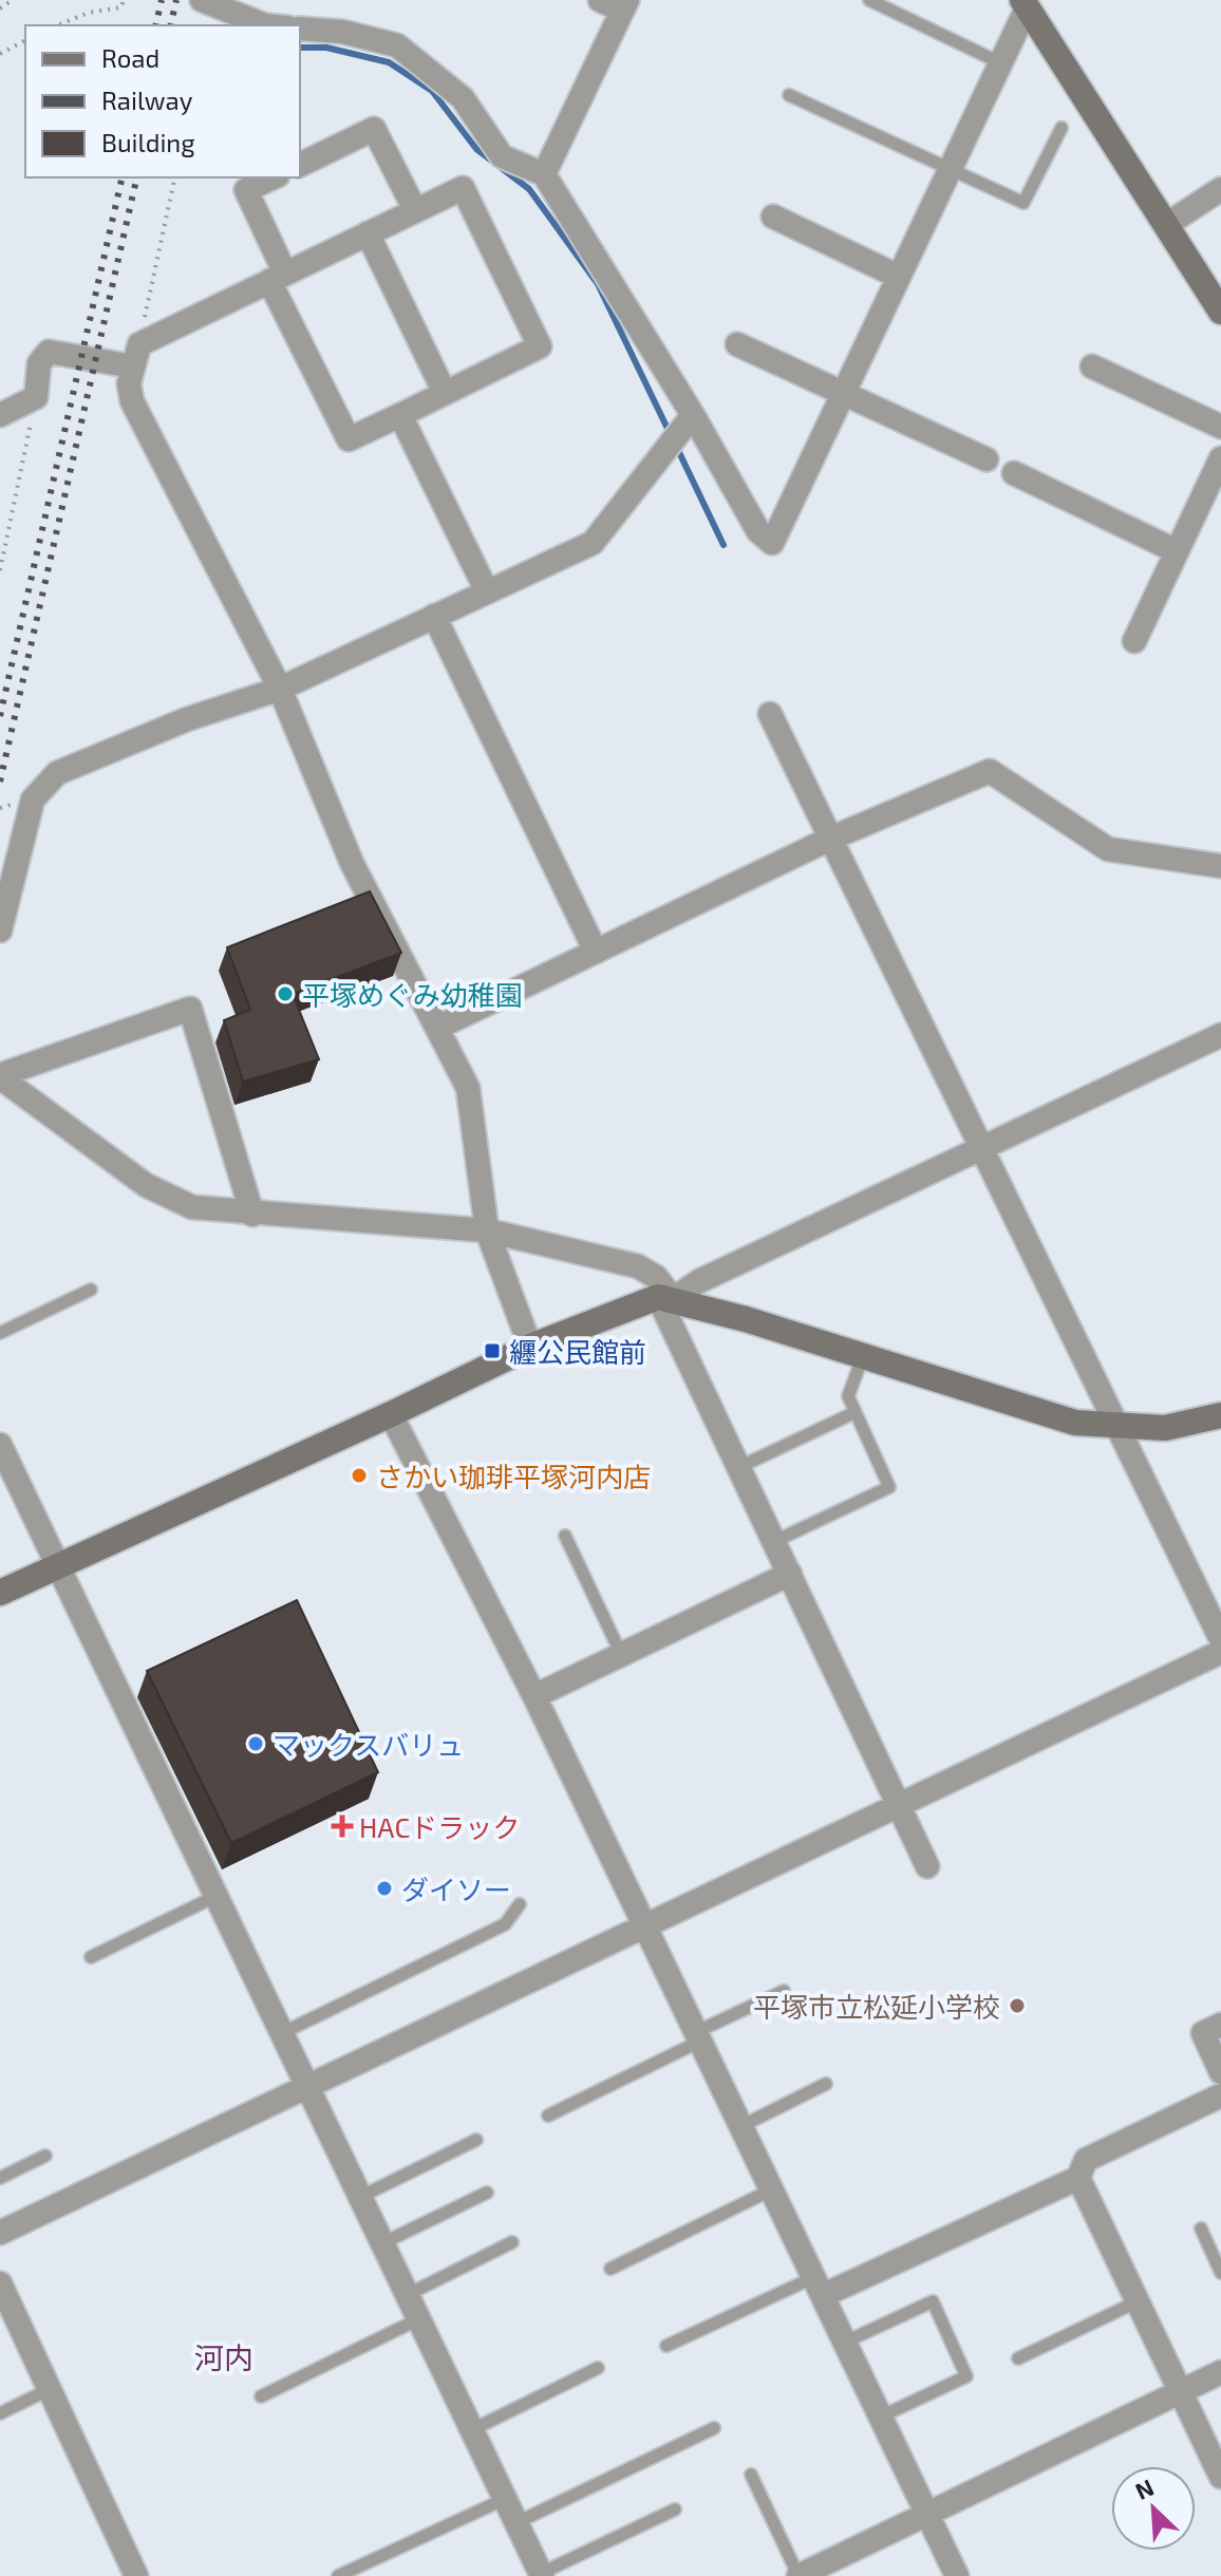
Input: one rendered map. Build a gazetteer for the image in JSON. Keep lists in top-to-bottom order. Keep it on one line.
{"districts":["河内"],"places":{"other":["平塚めぐみ幼稚園","さかい珈琲平塚河内店","マックスバリュ","ダイソー","平塚市立松延小学校"],"transit":["纒公民館前"],"health":["HACドラック"]},"legend":["Road","Railway","Building"],"north":"top left"}
